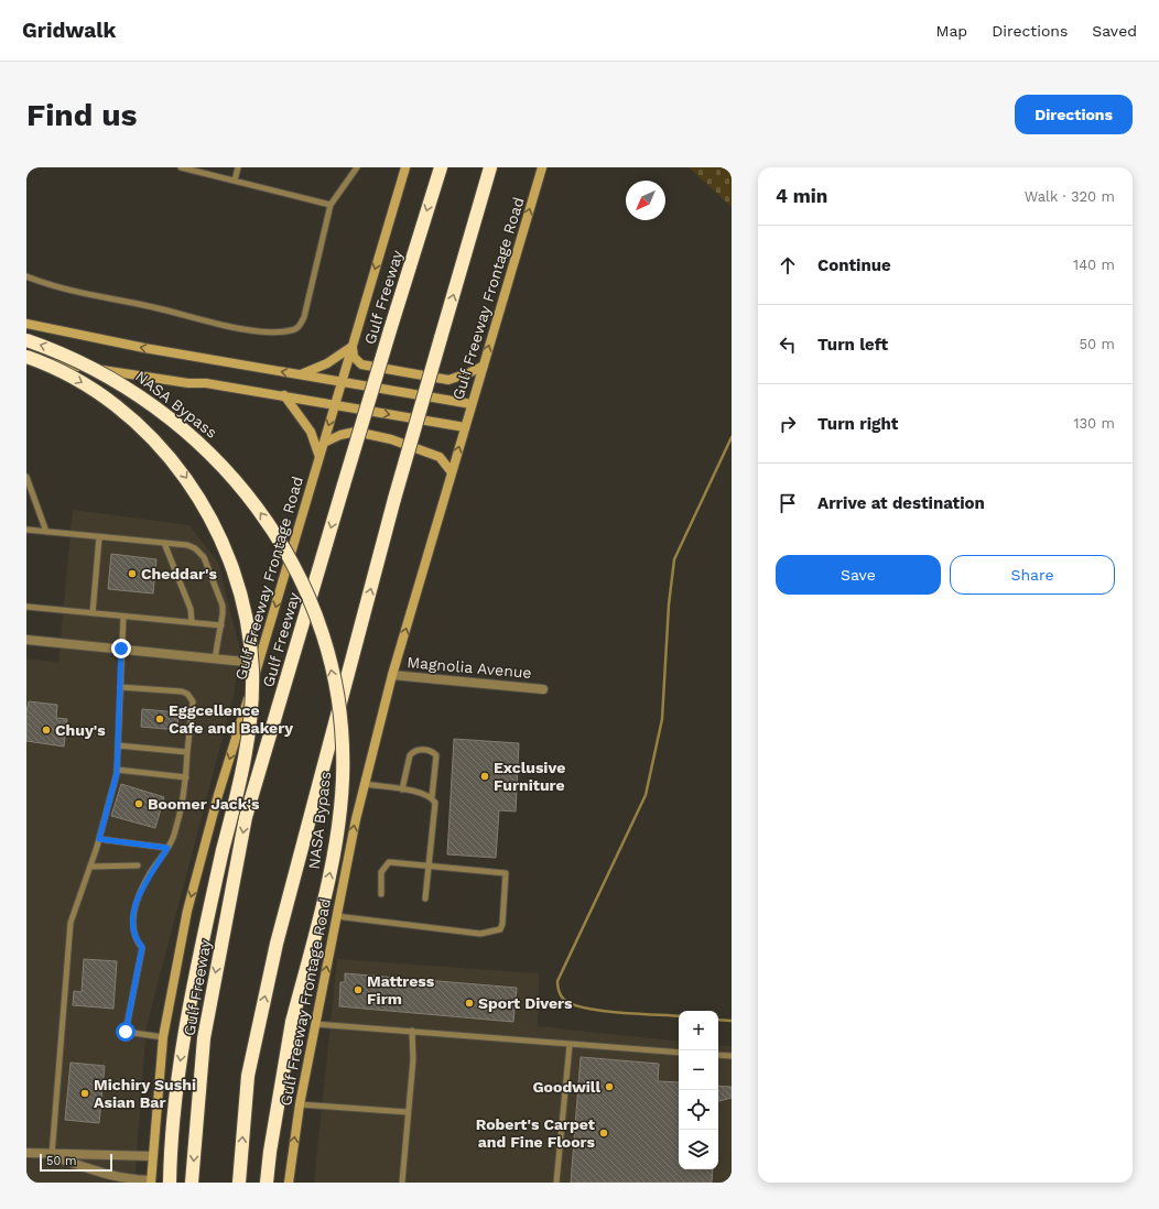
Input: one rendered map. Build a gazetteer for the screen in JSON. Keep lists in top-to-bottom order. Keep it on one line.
{"streets":{"highway":["Gulf Freeway","NASA Bypass"],"main road":["Gulf Freeway Frontage Road"],"street":["Magnolia Avenue"]},"crossings":[["Gulf Freeway Frontage Road","NASA Bypass"],["Gulf Freeway Frontage Road","Magnolia Avenue"]],"places":["Cheddar's","Eggcellence Cafe and Bakery","Chuy's","Exclusive Furniture","Boomer Jack's","Mattress Firm","Sport Divers","Goodwill","Michiry Sushi Asian Bar","Robert's Carpet and Fine Floors"],"scale_bar":"50 m","north":"bottom left","page":{"header":"Gridwalk","nav":["Map","Directions","Saved"],"buttons":["Directions",["Save","Share"]],"title":"Find us","heading":["4 min","Walk · 320 m"],"list":[["Continue","140 m"],["Turn left","50 m"],["Turn right","130 m"],"Arrive at destination"],"map_buttons":["+","−"],"scale":"50 m"}}
